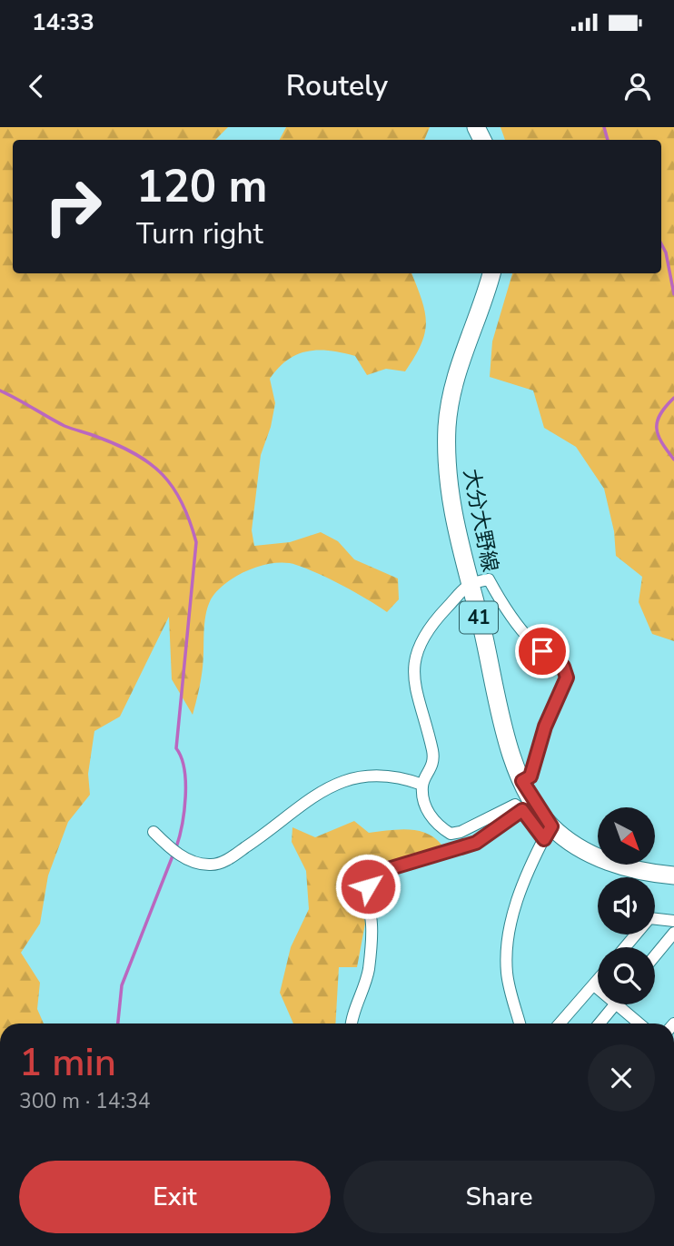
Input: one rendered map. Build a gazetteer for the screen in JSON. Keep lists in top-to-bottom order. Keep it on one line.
{"streets":{"main road":["大分大野線","41"]},"north":"bottom right","page":{"status":"14:33","header":"Routely","turn":["120 m","Turn right"],"heading":["1 min","300 m · 14:34"],"buttons":["Exit","Share"]}}
